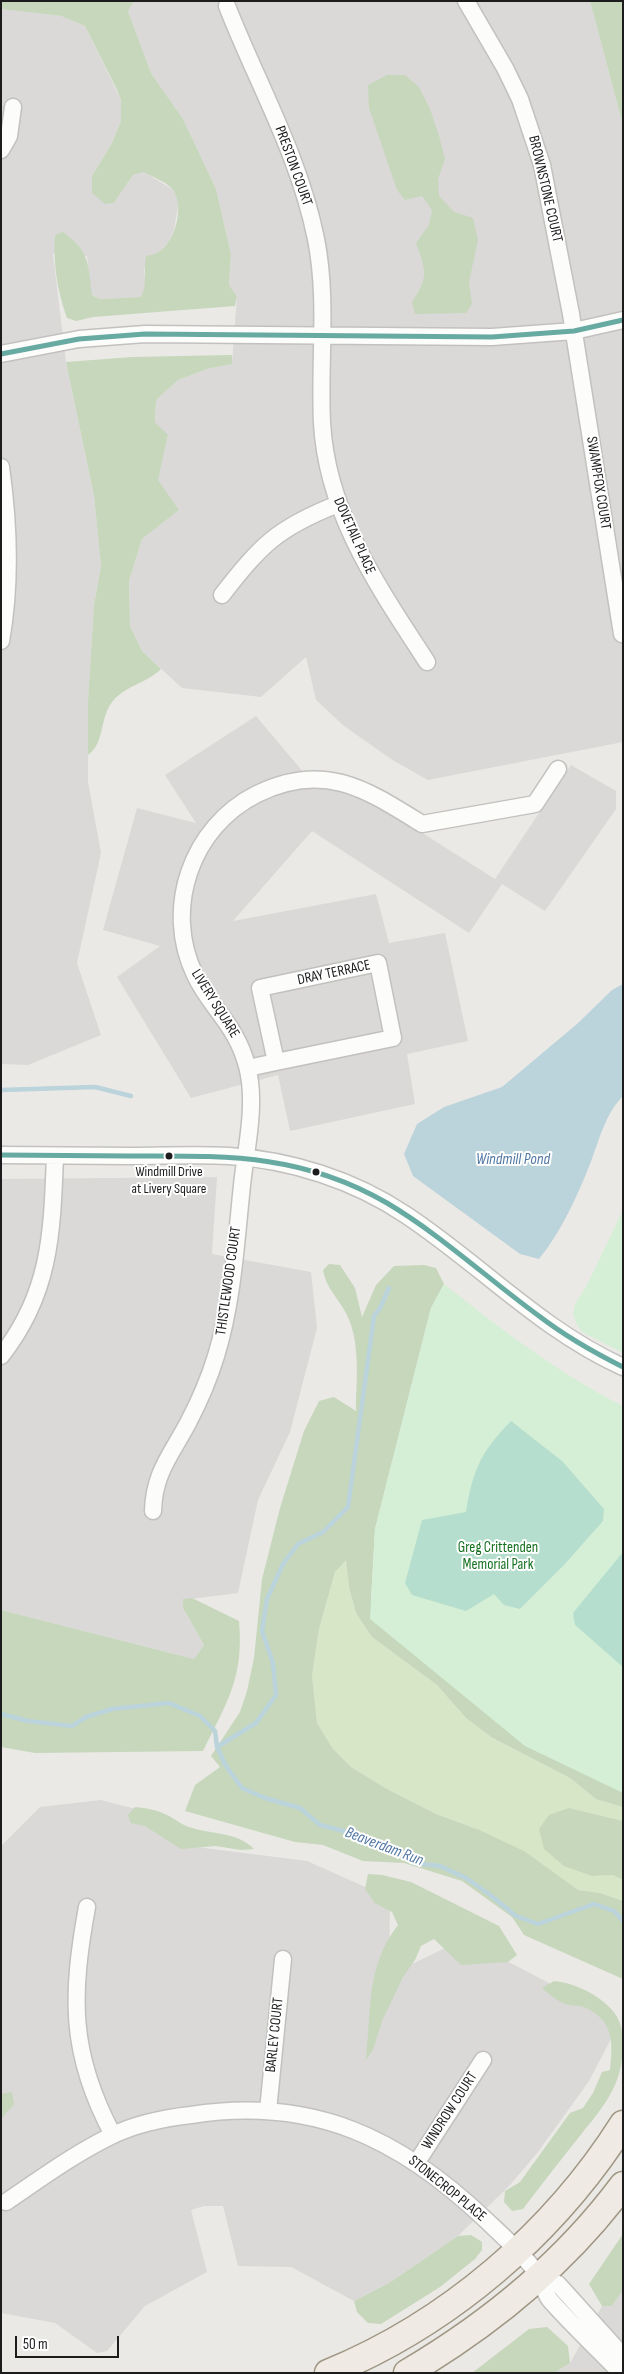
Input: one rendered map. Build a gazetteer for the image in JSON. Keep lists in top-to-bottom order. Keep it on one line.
{"streets":{"street":["PRESTON COURT","BROWNSTONE COURT","SWAMPFOX COURT","DOVETAIL PLACE","DRAY TERRACE","LIVERY SQUARE","THISTLEWOOD COURT","BARLEY COURT","WINDROW COURT","STONECROP PLACE"]},"crossings":[["PRESTON COURT","DOVETAIL PLACE"],["BROWNSTONE COURT","SWAMPFOX COURT"],["DRAY TERRACE","LIVERY SQUARE"],["LIVERY SQUARE","THISTLEWOOD COURT"],["BARLEY COURT","STONECROP PLACE"],["WINDROW COURT","STONECROP PLACE"]],"water":["Windmill Pond","Beaverdam Run"],"parks":["Greg Crittenden Memorial Park"],"places":["Windmill Drive at Livery Square"],"scale_bar":"50 m"}
